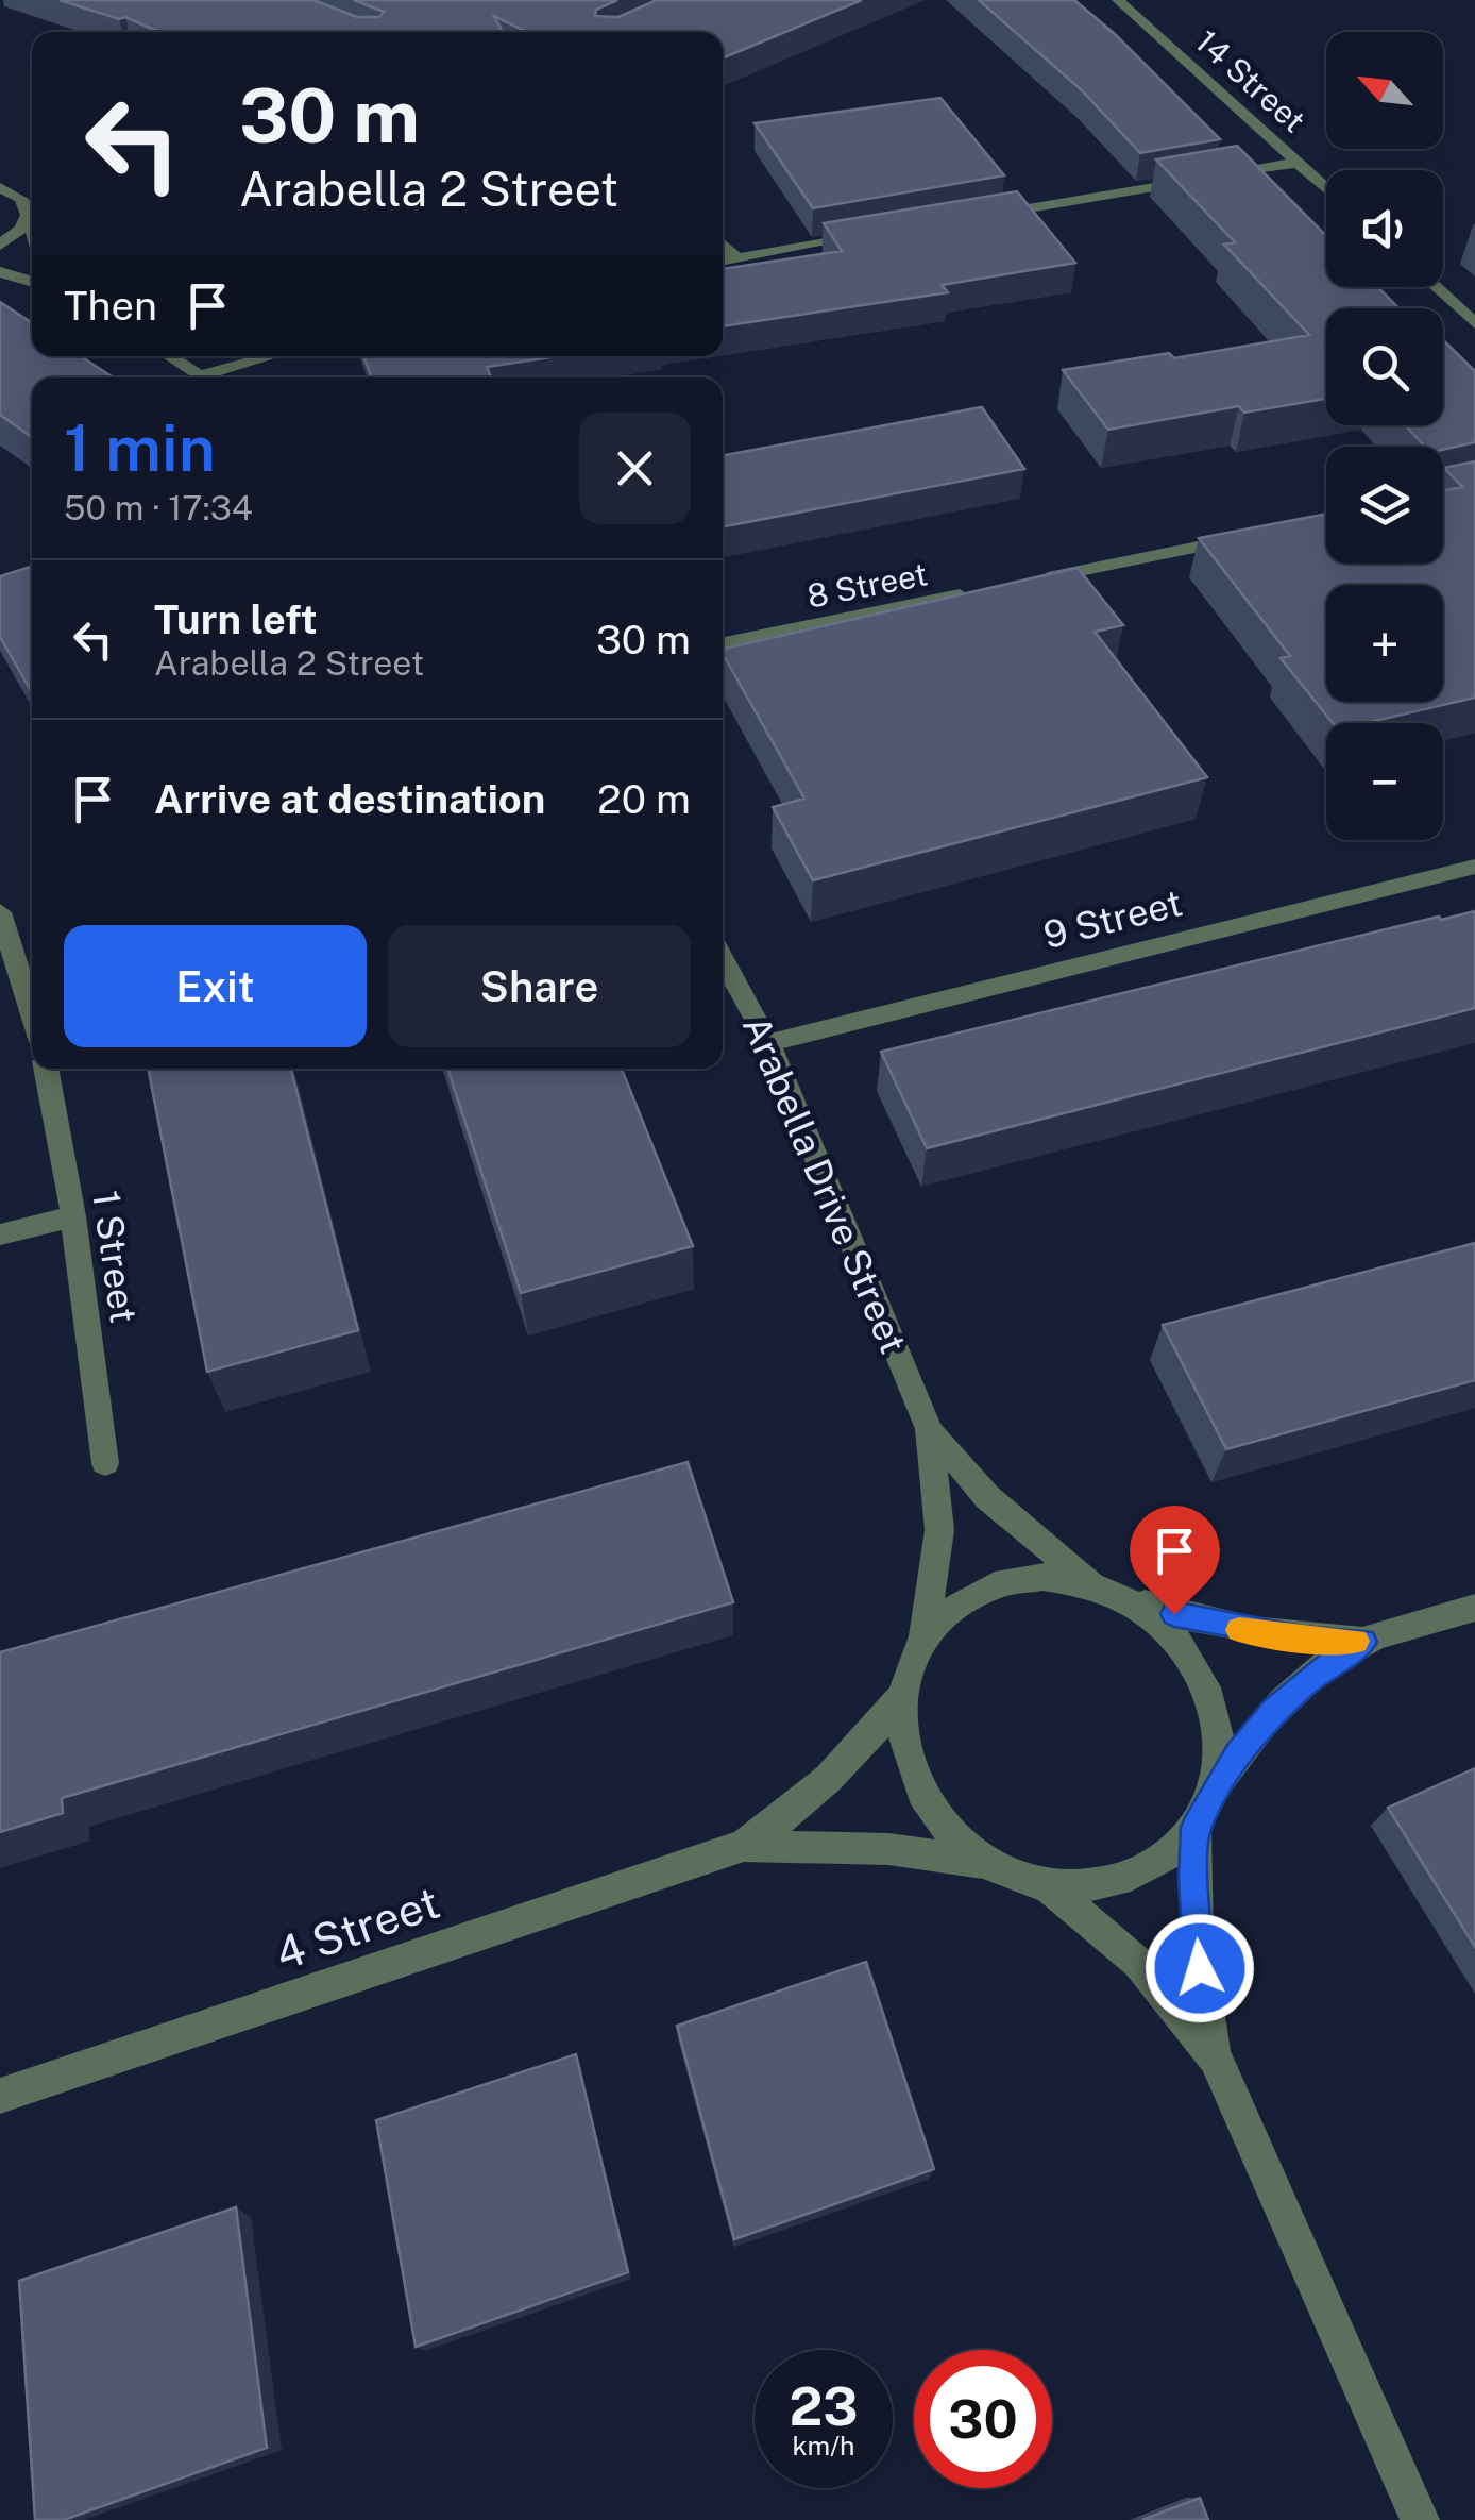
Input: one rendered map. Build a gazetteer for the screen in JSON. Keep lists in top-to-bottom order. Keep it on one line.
{"streets":{"street":["14 Street","8 Street","9 Street","Arabella Drive Street","1 Street","4 Street"]},"crossings":[["9 Street","Arabella Drive Street"]],"north":"top left","page":{"map_buttons":["+","−"],"turn":["30 m","Arabella 2 Street"],"then":"Then","heading":["1 min","50 m · 17:34"],"list":[{"name":"Turn left","note":"Arabella 2 Street","value":"30 m"},{"name":"Arrive at destination","value":"20 m"}],"buttons":["Exit","Share"],"speed":"23 km/h","limit":"30"}}
